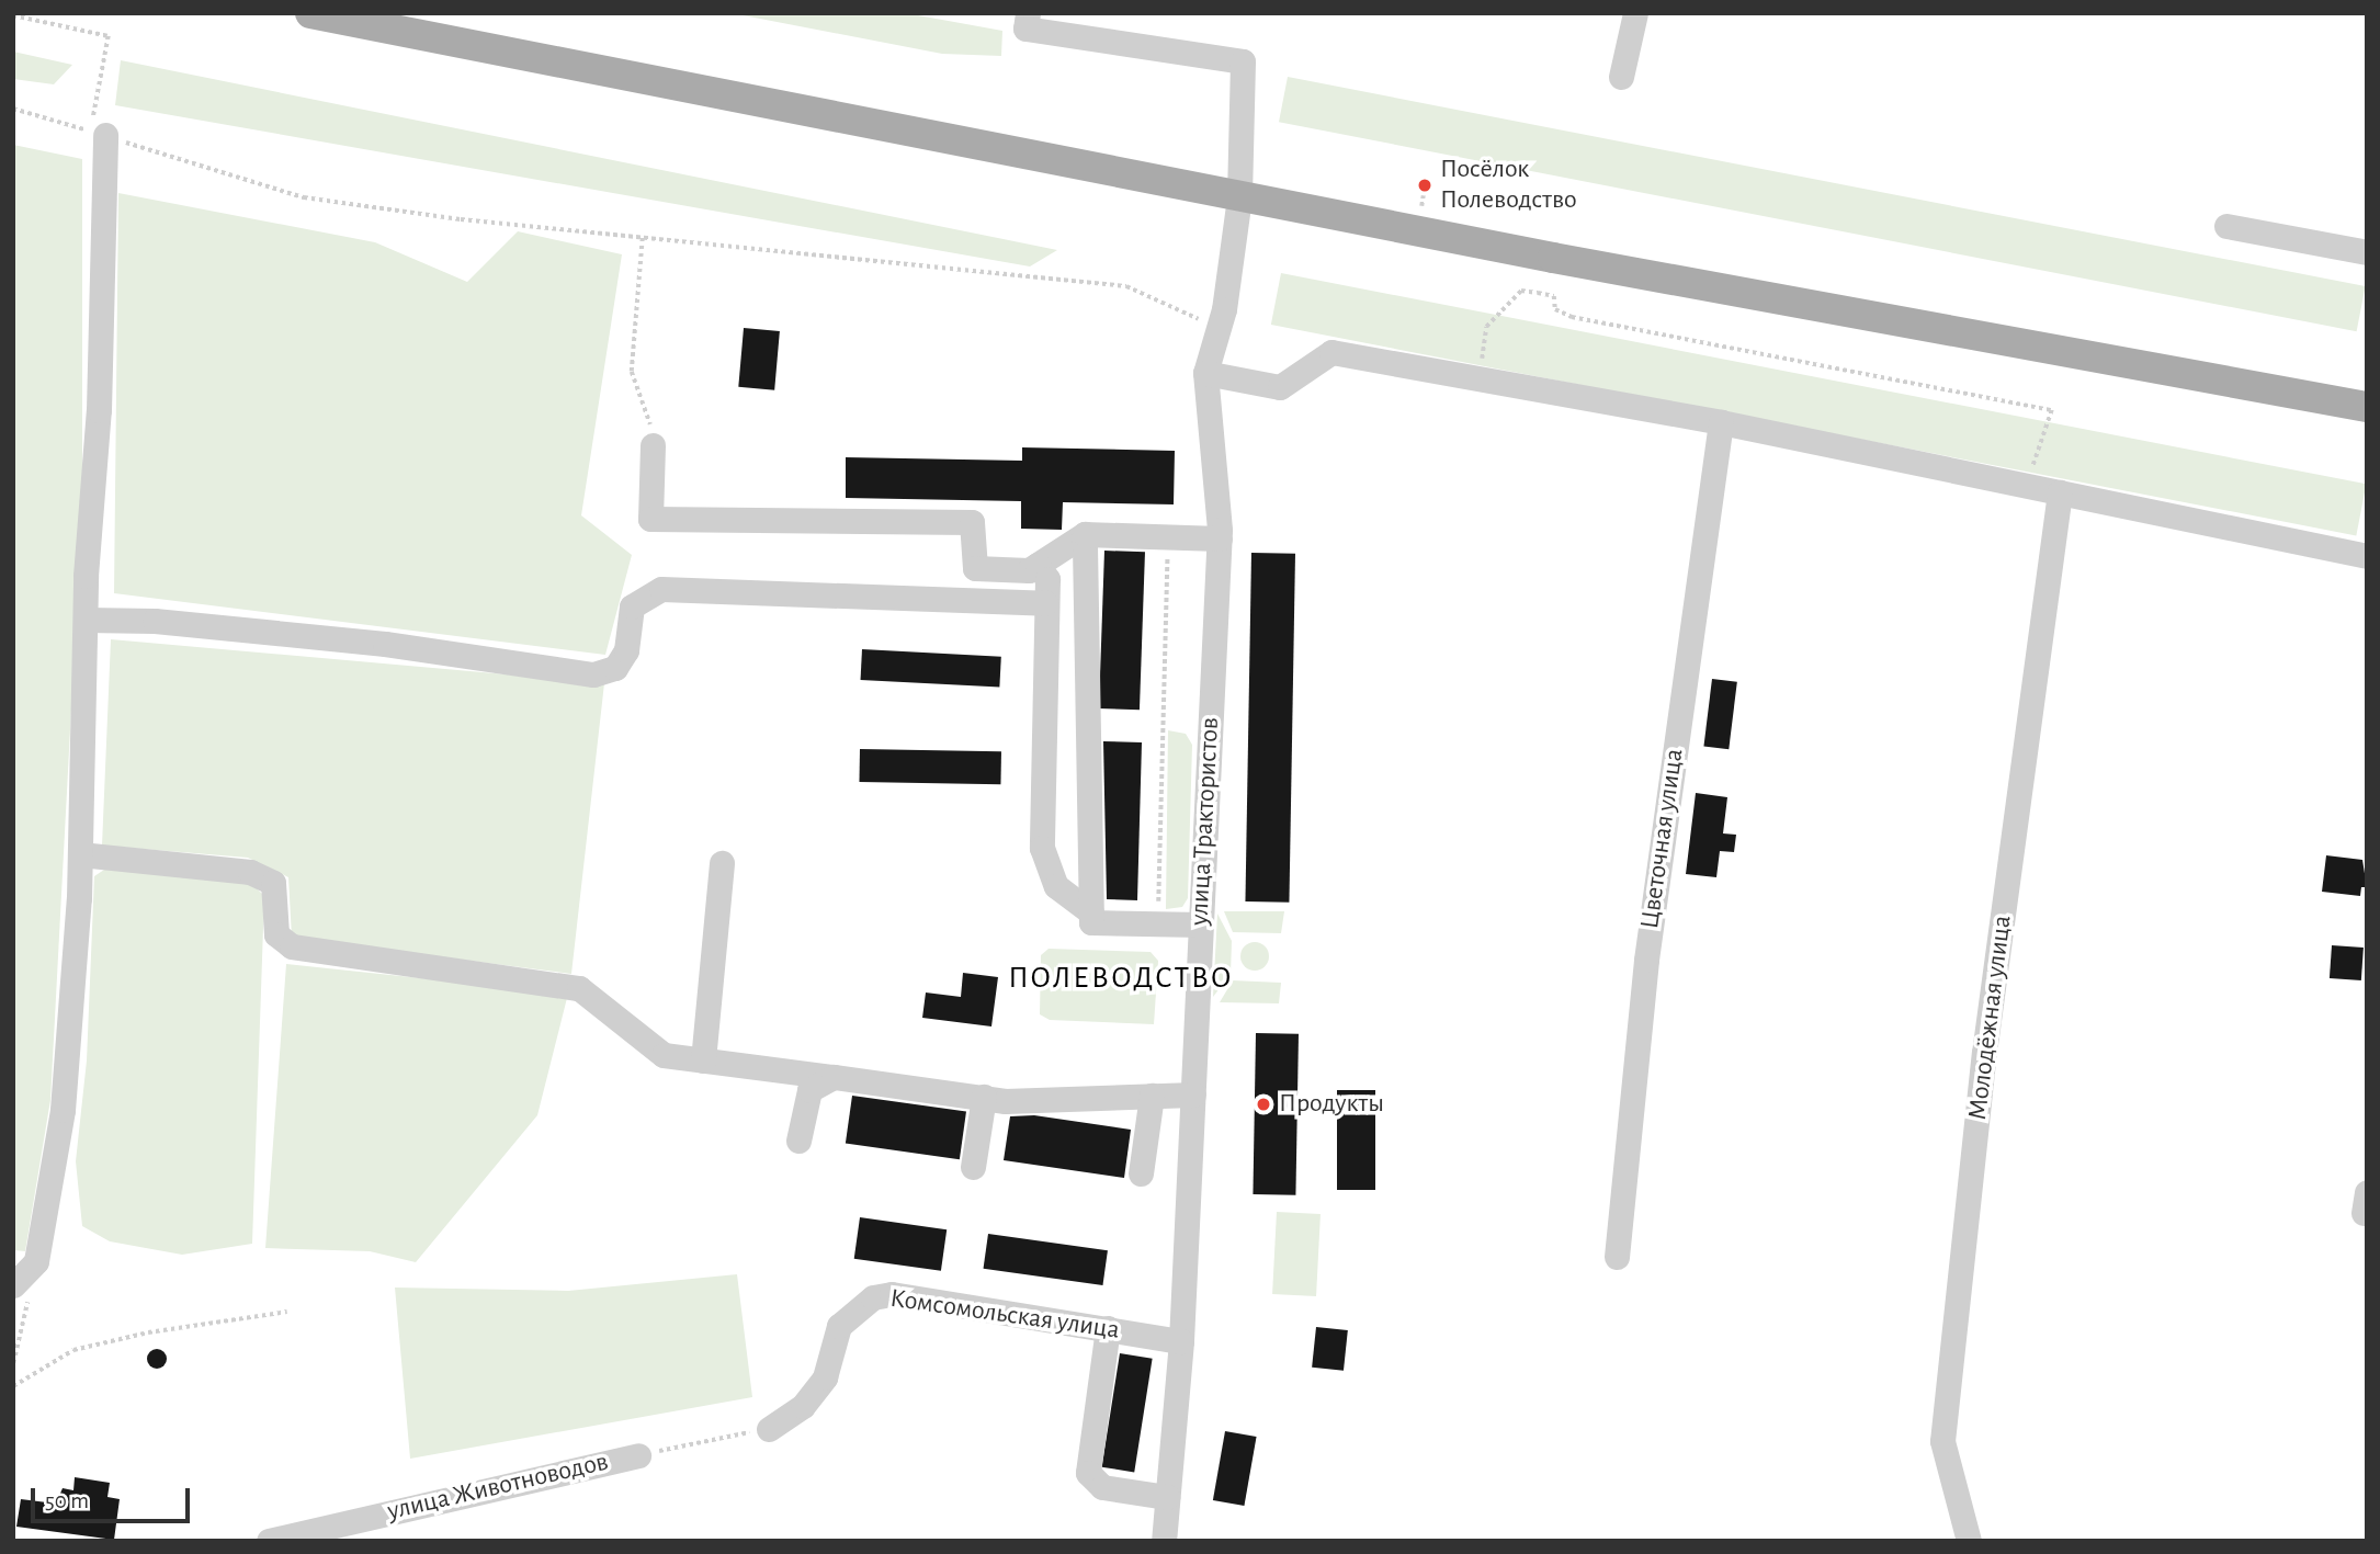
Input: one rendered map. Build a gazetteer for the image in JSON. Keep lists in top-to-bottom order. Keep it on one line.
{"streets":{"street":["улица Трактористов","Цветочная улица","Молодёжная улица","Комсомольская улица","улица Животноводов"]},"crossings":[["улица Трактористов","Комсомольская улица"]],"districts":["ПОЛЕВОДСТВО"],"places":["Посёлок Полеводство","Продукты"],"scale_bar":"50 m"}
